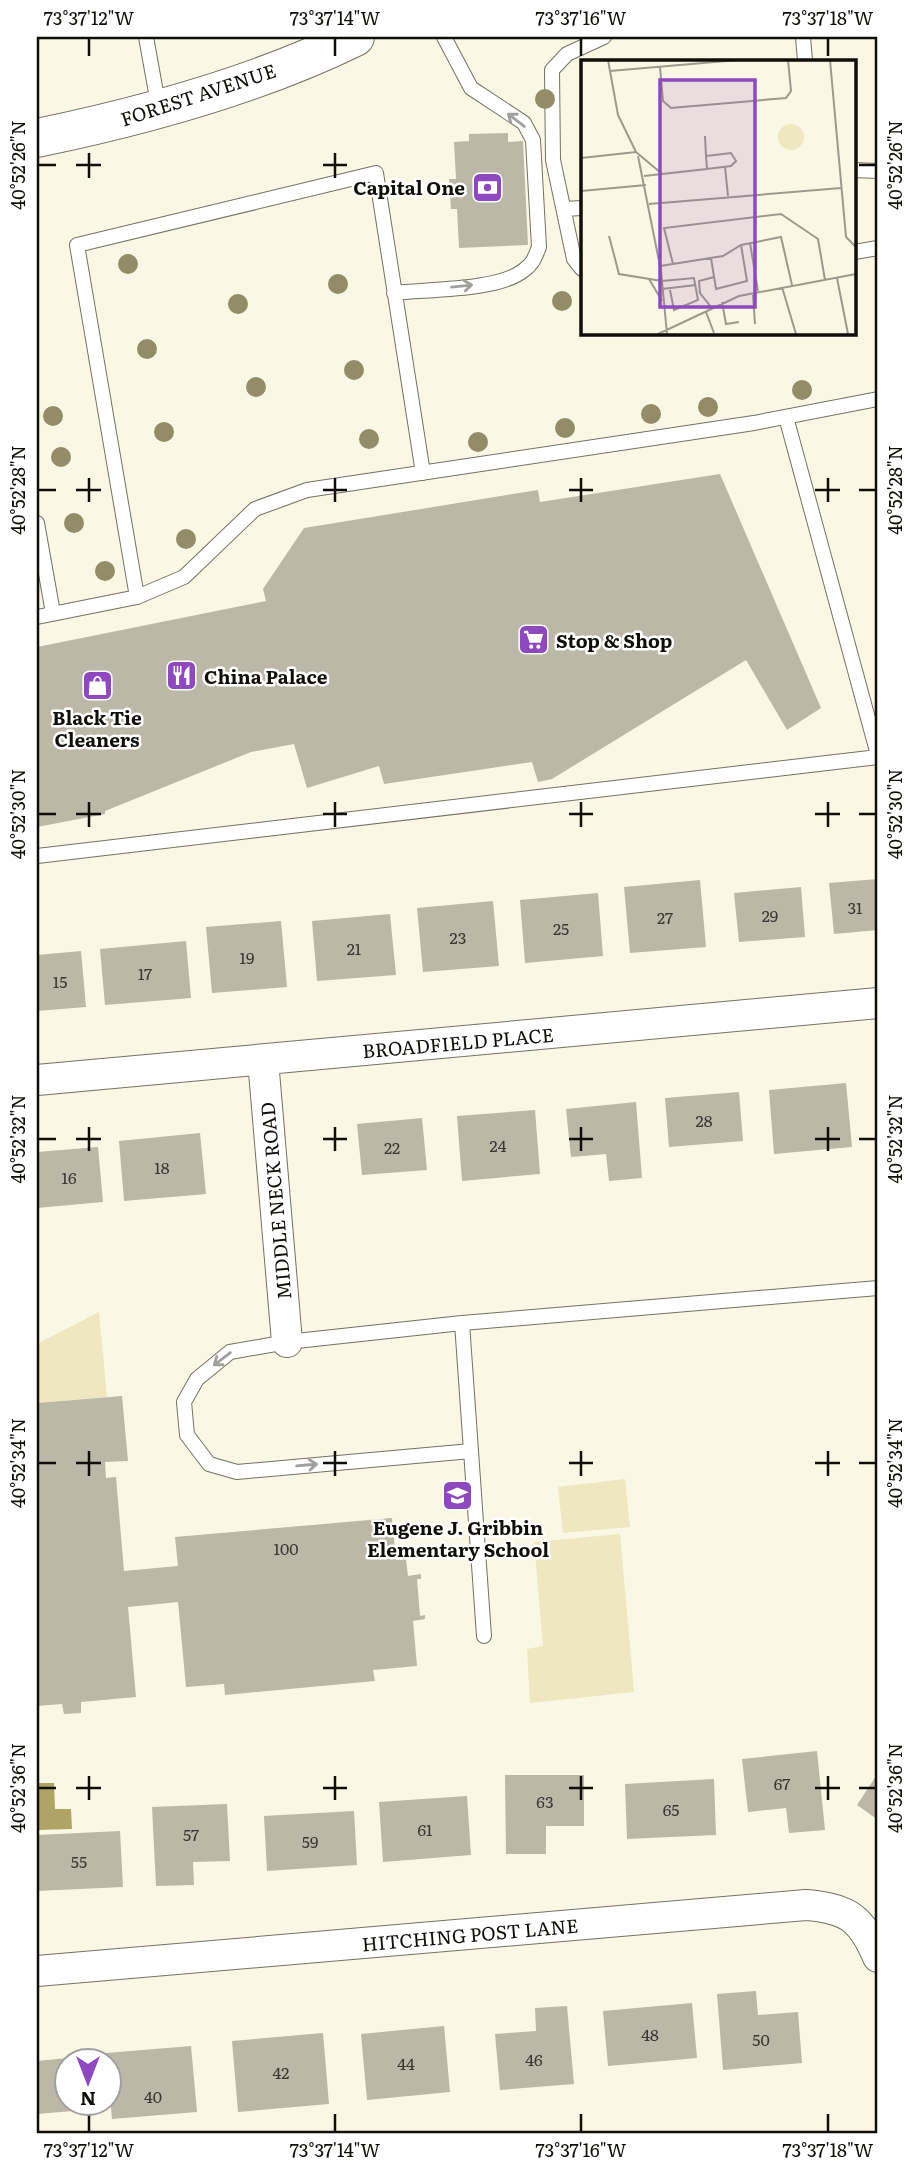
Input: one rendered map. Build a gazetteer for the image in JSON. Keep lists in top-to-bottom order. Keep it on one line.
{"streets":{"main road":["FOREST AVENUE"],"street":["BROADFIELD PLACE","MIDDLE NECK ROAD","HITCHING POST LANE"]},"crossings":[["BROADFIELD PLACE","MIDDLE NECK ROAD"]],"places":{"bank":["Capital One"],"supermarket":["Stop & Shop"],"restaurant":["China Palace"],"shop":["Black Tie Cleaners"],"school or university":["Eugene J. Gribbin Elementary School"]},"house_numbers":["31","29","27","25","23","21","19","17","15","28","24","22","18","16","100","67","63","65","61","57","59","55","48","50","46","44","42","40"],"north":"bottom","coordinates":["73°37'12\"W","73°37'14\"W","73°37'16\"W","73°37'18\"W","40°52'26\"N","40°52'28\"N","40°52'30\"N","40°52'32\"N","40°52'34\"N","40°52'36\"N"]}
